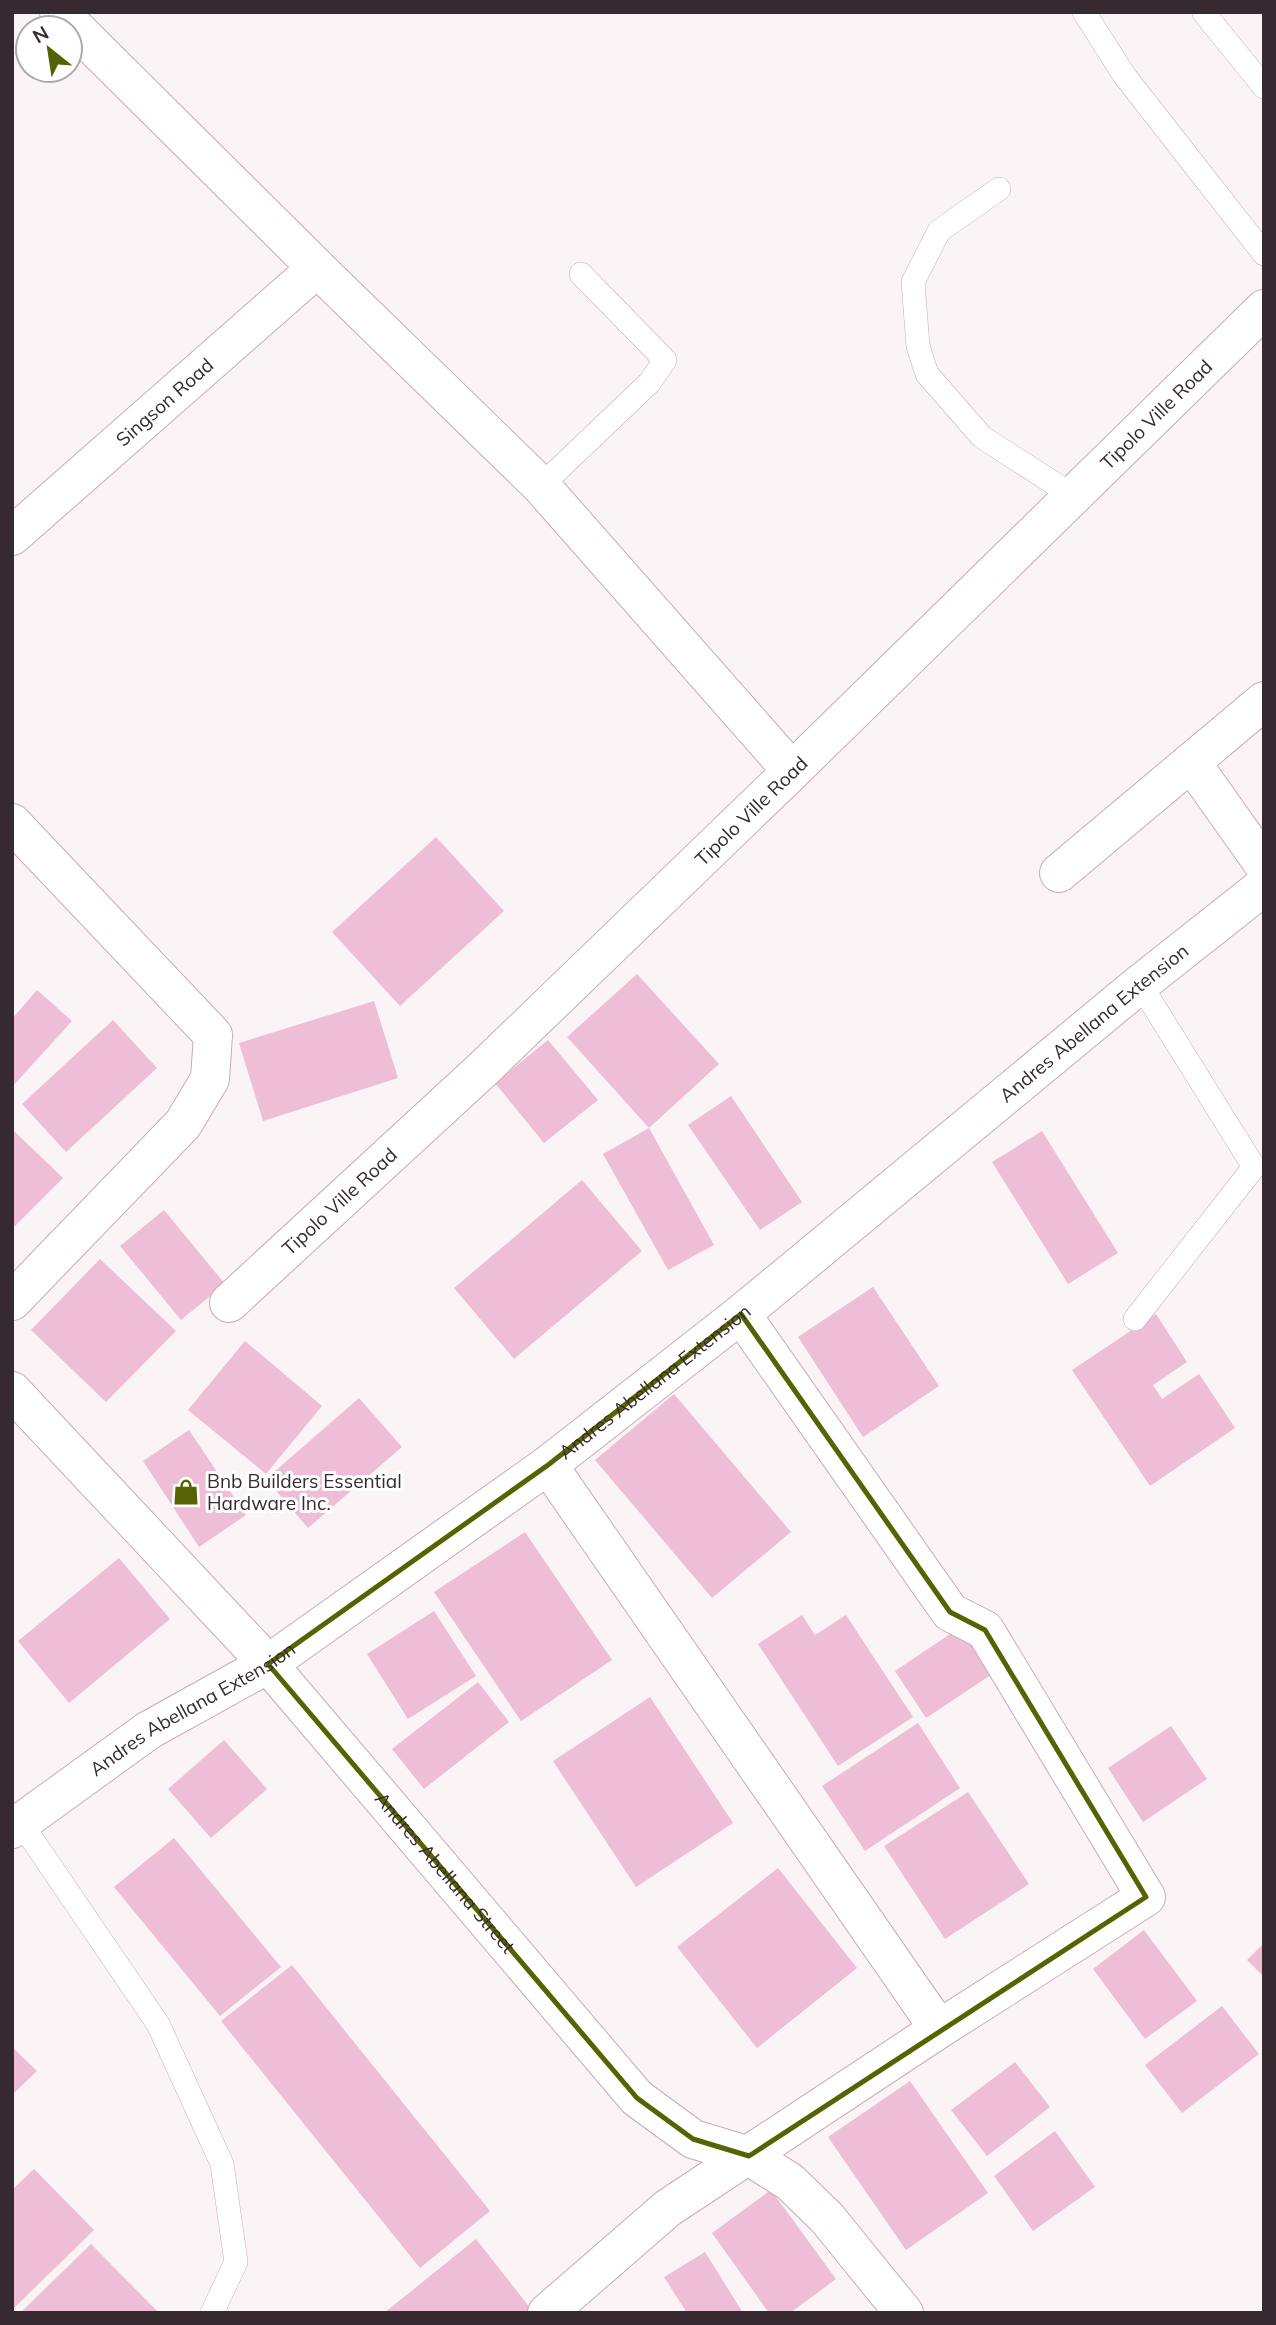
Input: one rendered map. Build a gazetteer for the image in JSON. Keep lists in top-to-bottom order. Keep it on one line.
{"streets":{"street":["Singson Road","Tipolo Ville Road","Andres Abellana Extension","Andres Abellana Street"]},"crossings":[["Andres Abellana Extension","Andres Abellana Street"]],"places":{"shop":["Bnb Builders Essential Hardware Inc."]},"north":"top left"}
